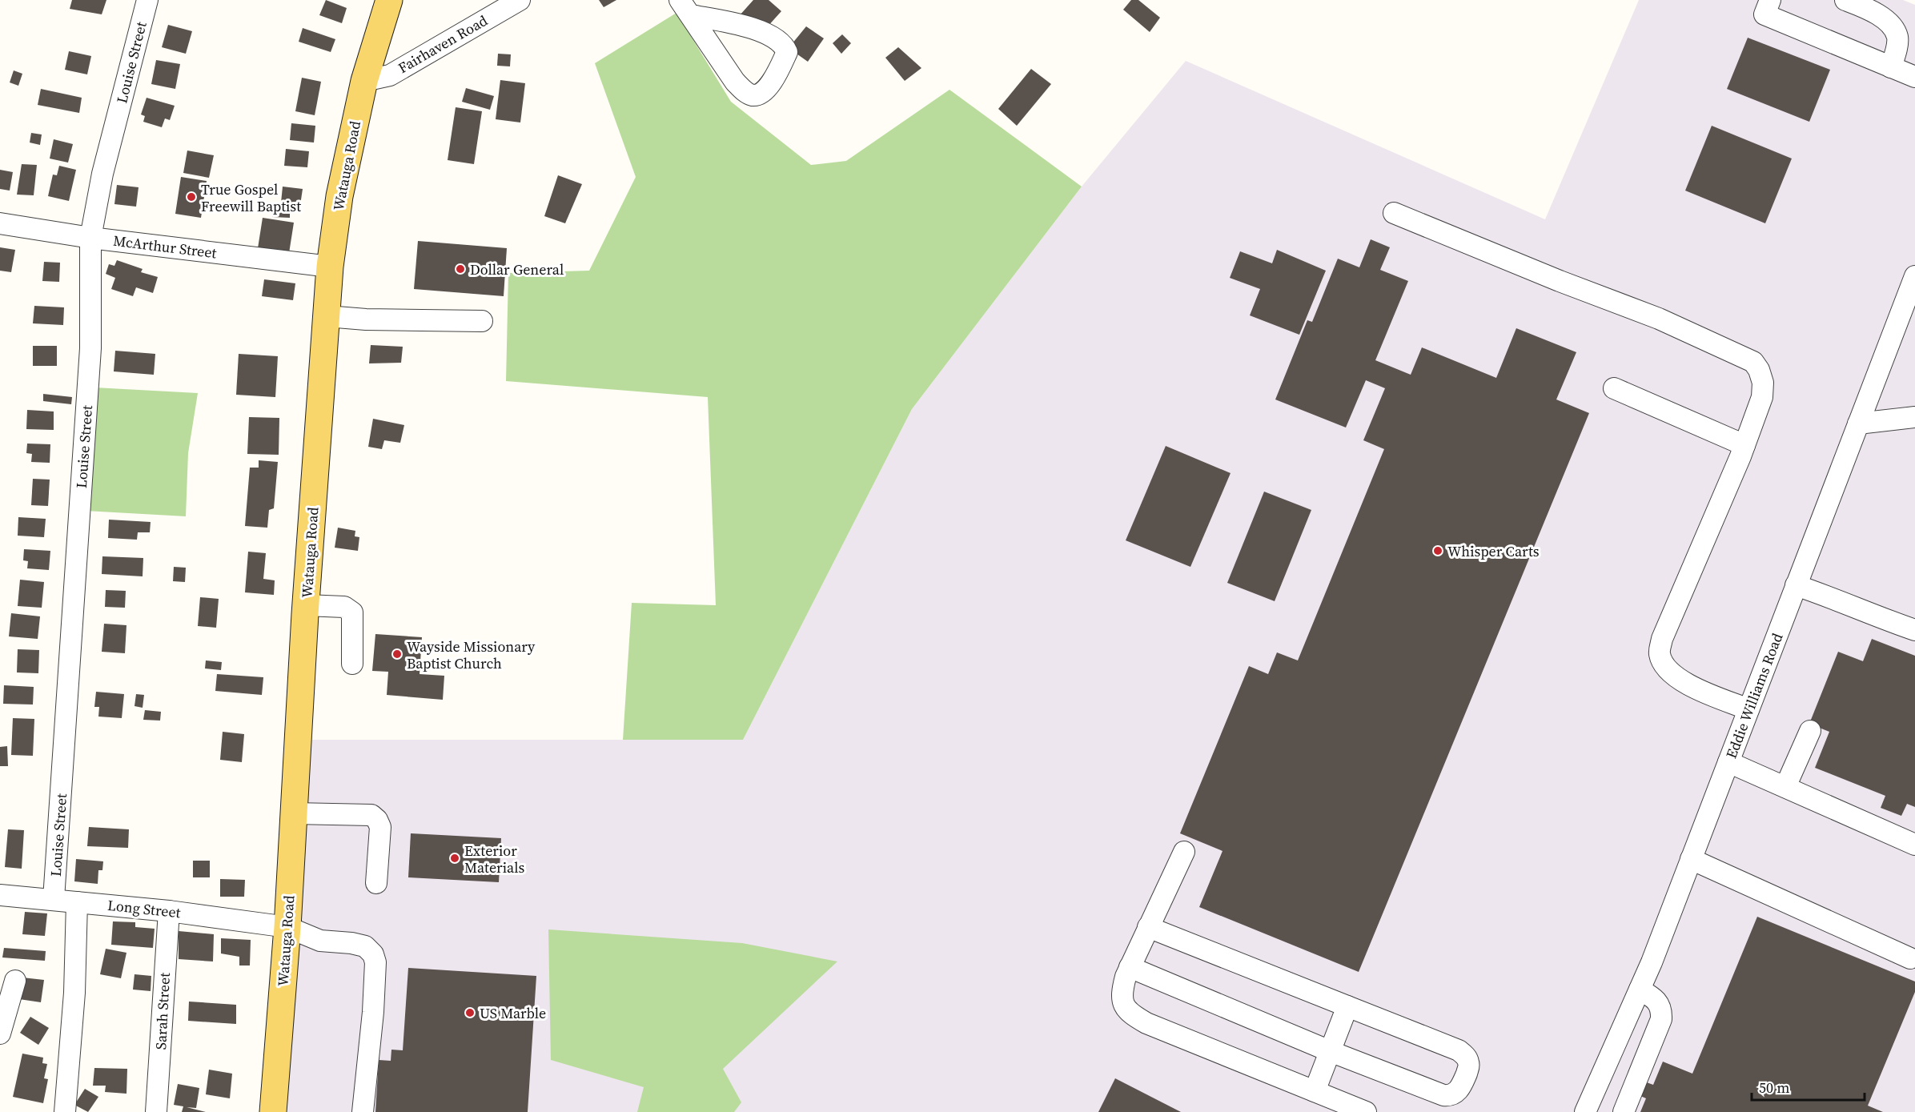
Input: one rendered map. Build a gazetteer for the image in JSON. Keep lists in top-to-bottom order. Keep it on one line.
{"streets":{"main road":["Watauga Road"],"street":["Fairhaven Road","Louise Street","McArthur Street","Eddie Williams Road","Long Street","Sarah Street"]},"crossings":[["Fairhaven Road","Watauga Road"],["Louise Street","McArthur Street"],["Louise Street","Long Street"],["Watauga Road","McArthur Street"],["Watauga Road","Long Street"],["Long Street","Sarah Street"]],"places":["True Gospel Freewill Baptist","Dollar General","Whisper Carts","Wayside Missionary Baptist Church","Exterior Materials","US Marble"],"scale_bar":"50 m"}
